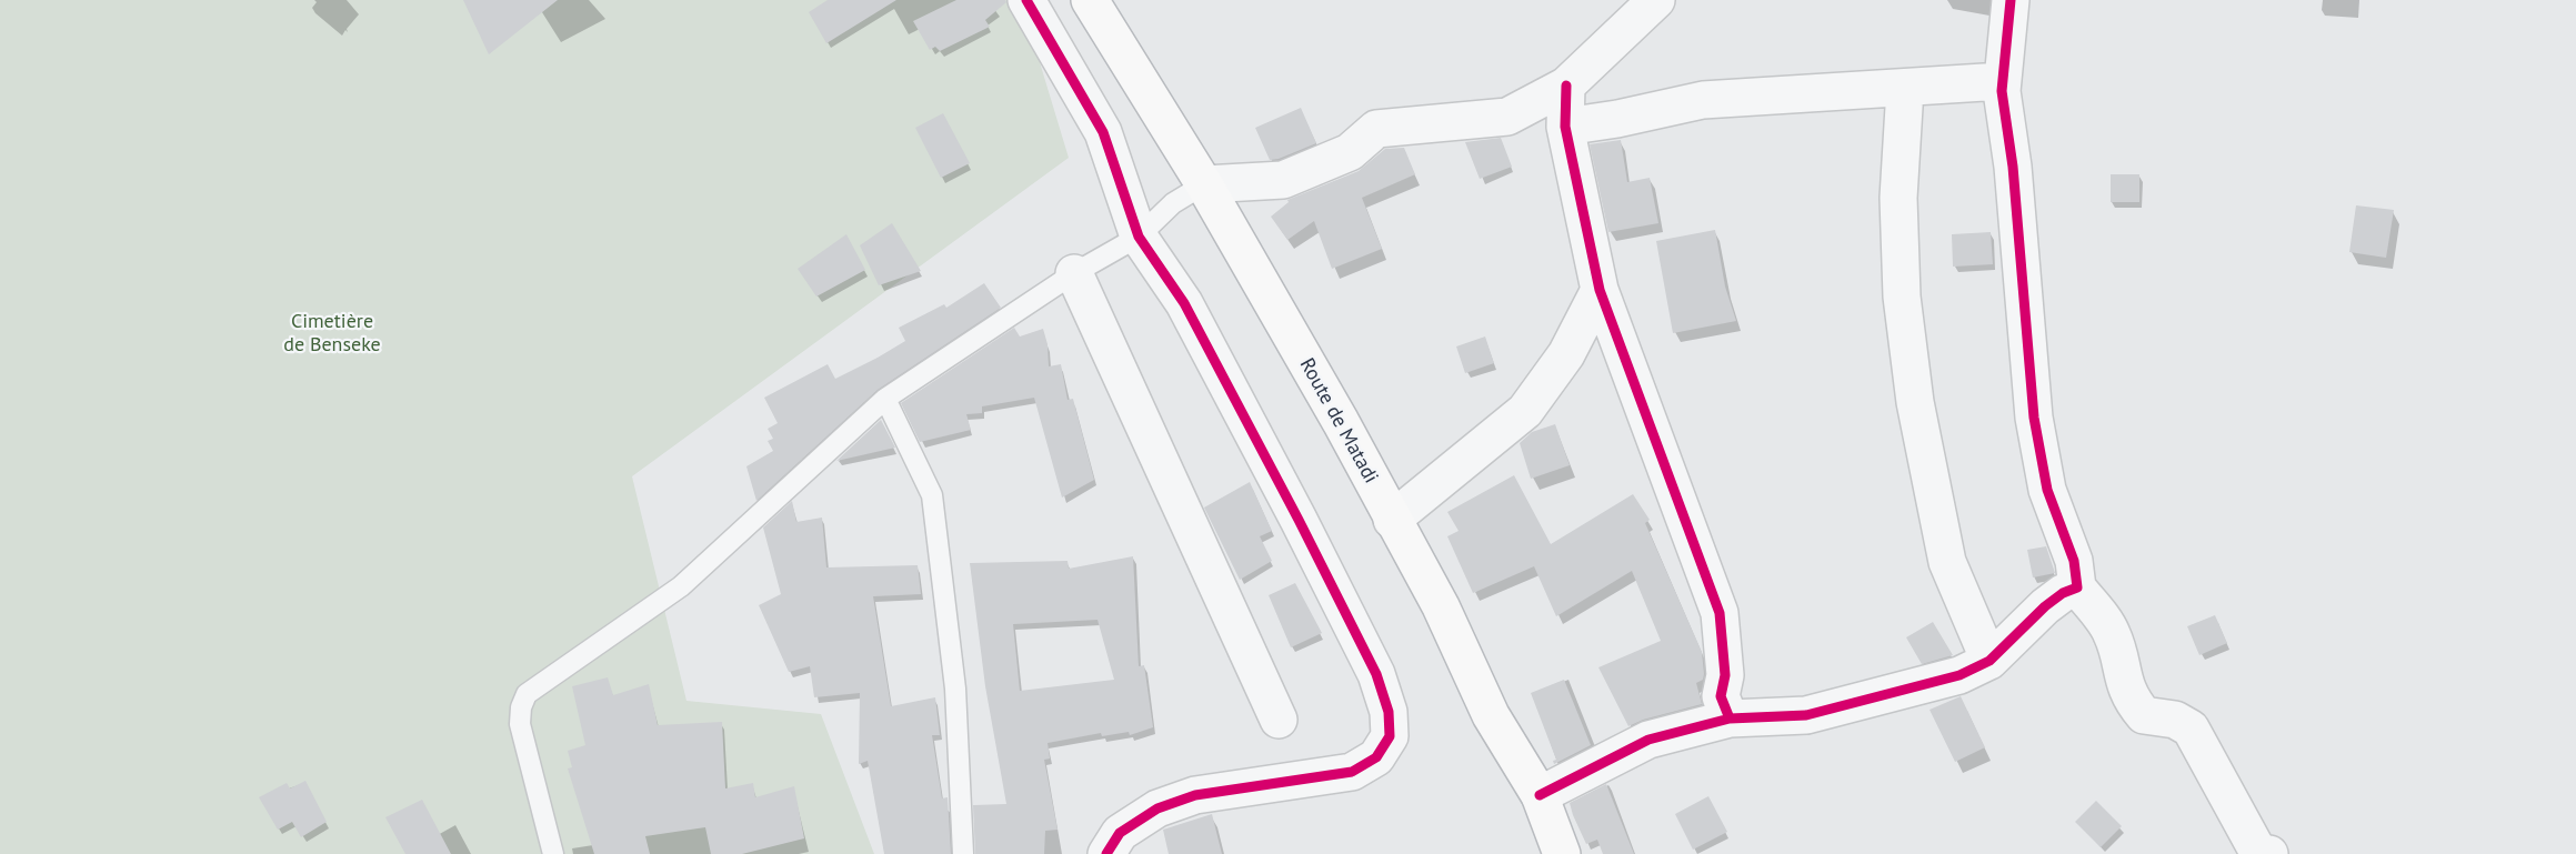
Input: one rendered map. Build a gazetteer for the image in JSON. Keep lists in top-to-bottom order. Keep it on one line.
{"streets":{"highway":["Route de Matadi"]},"parks":["Cimetière de Benseke"]}
